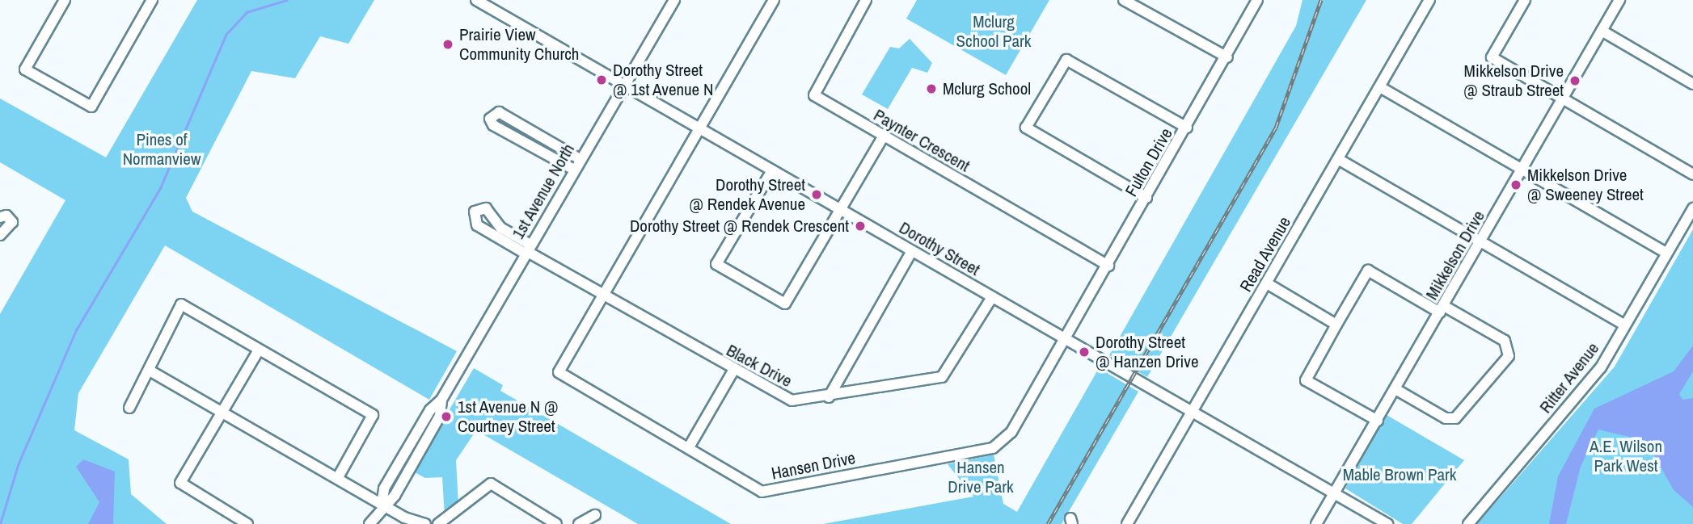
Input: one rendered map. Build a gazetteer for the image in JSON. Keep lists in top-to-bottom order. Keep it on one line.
{"streets":{"street":["Paynter Crescent","Fulton Drive","1st Avenue North","Dorothy Street","Read Avenue","Mikkelson Drive","Black Drive","Ritter Avenue","Hansen Drive"]},"crossings":[["Paynter Crescent","Fulton Drive"],["Fulton Drive","Dorothy Street"],["Fulton Drive","Hansen Drive"],["1st Avenue North","Dorothy Street"],["1st Avenue North","Black Drive"],["Dorothy Street","Read Avenue"],["Dorothy Street","Mikkelson Drive"],["Dorothy Street","Black Drive"],["Dorothy Street","Hansen Drive"],["Black Drive","Hansen Drive"]],"parks":["Mclurg School Park","Pines of Normanview","A.E. Wilson Park West","Hansen Drive Park","Mable Brown Park"],"places":["Prairie View Community Church","Dorothy Street @ 1st Avenue N","Mikkelson Drive @ Straub Street","Mclurg School","Mikkelson Drive @ Sweeney Street","Dorothy Street @ Rendek Avenue","Dorothy Street @ Rendek Crescent","Dorothy Street @ Hanzen Drive","1st Avenue N @ Courtney Street"]}
